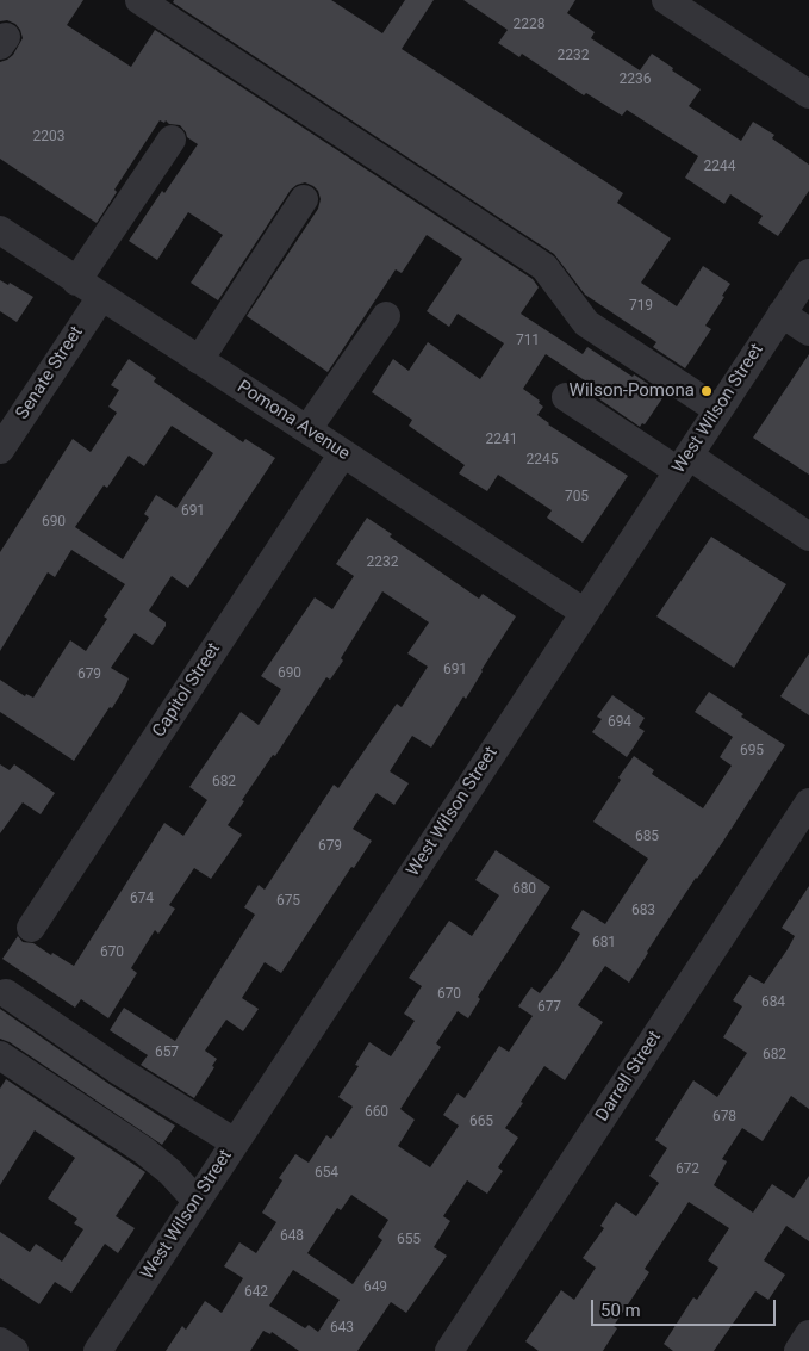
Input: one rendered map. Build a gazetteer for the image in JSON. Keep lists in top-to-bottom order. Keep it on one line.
{"streets":{"street":["Senate Street","West Wilson Street","Pomona Avenue","Capitol Street","Darrell Street"]},"crossings":[["Senate Street","Pomona Avenue"],["West Wilson Street","Pomona Avenue"],["Pomona Avenue","Capitol Street"]],"places":["Wilson-Pomona"],"house_numbers":["2228","2232","2236","2203","2244","719","711","2241","2245","705","691","690","2232","691","690","679","694","695","682","685","679","680","674","675","683","681","670","670","684","677","657","682","660","678","665","672","654","648","655","649","642","643"],"scale_bar":"50 m"}
